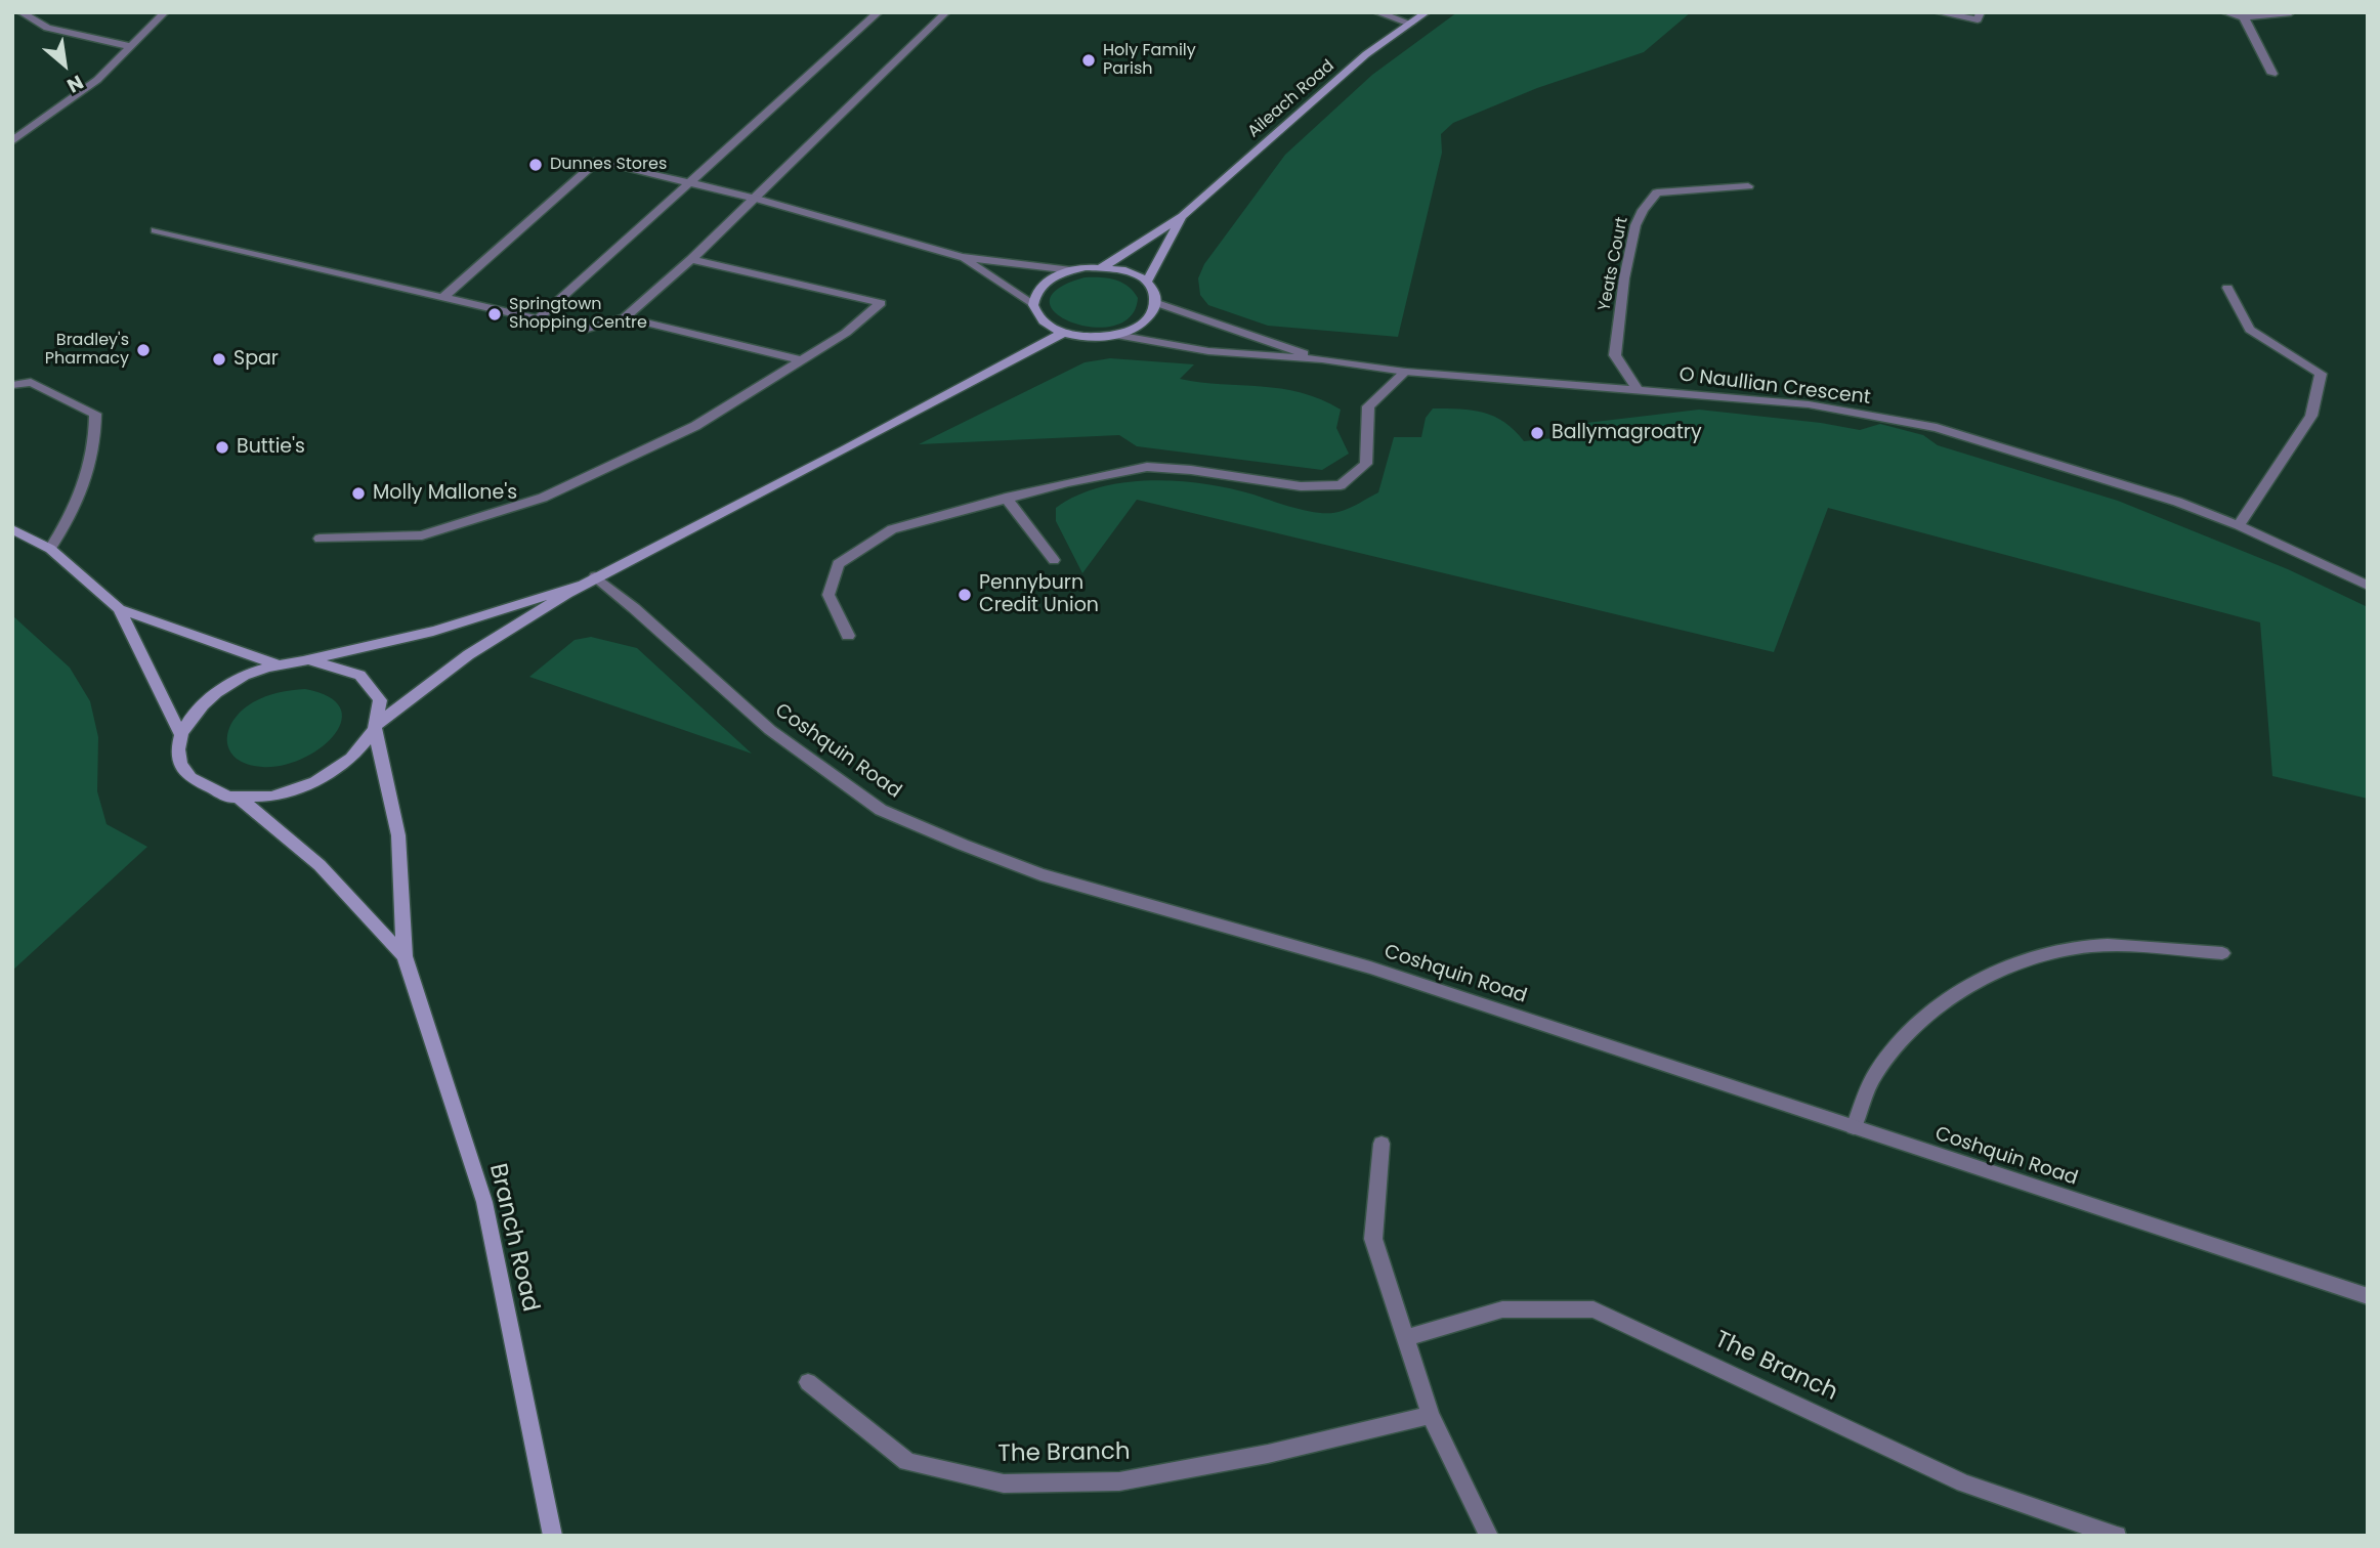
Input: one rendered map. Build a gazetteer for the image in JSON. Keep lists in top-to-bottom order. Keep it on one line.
{"streets":{"street":["Aileach Road","Yeats Court","O Naullian Crescent","Coshquin Road","Branch Road","The Branch"]},"crossings":[["Aileach Road","O Naullian Crescent"],["Yeats Court","O Naullian Crescent"]],"places":["Holy Family Parish","Dunnes Stores","Springtown Shopping Centre","Bradley's Pharmacy","Spar","Ballymagroatry","Buttie's","Molly Mallone's","Pennyburn Credit Union"],"north":"bottom right"}
